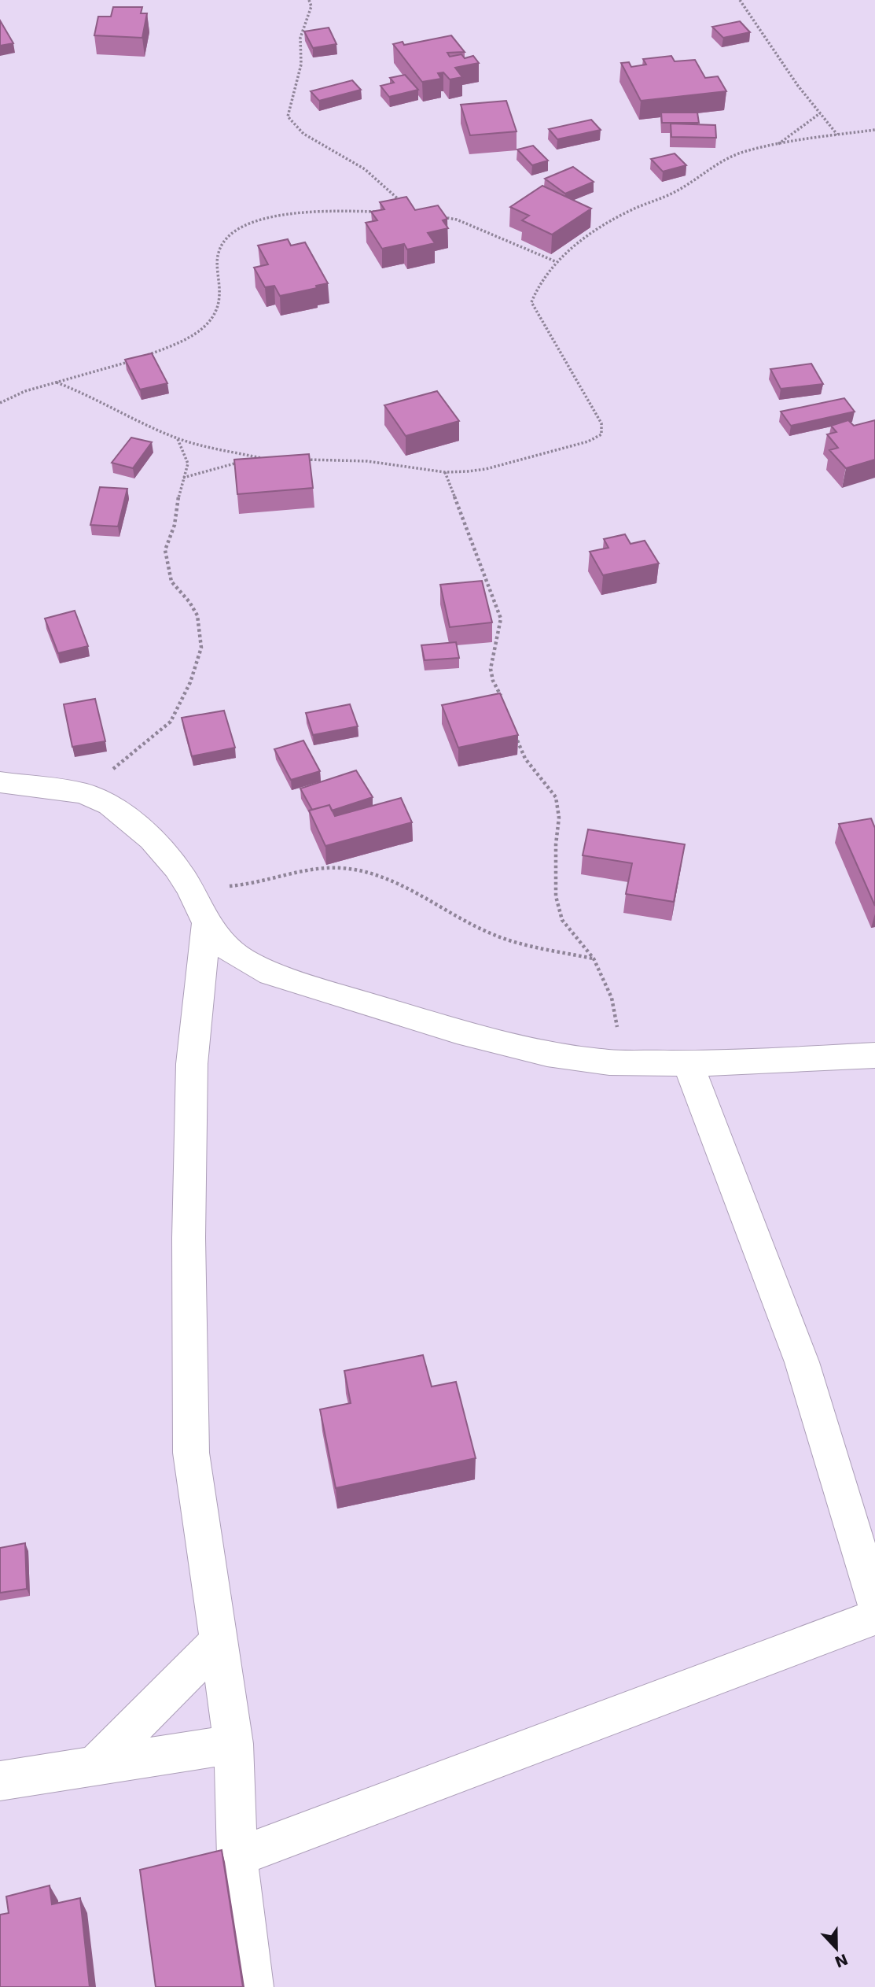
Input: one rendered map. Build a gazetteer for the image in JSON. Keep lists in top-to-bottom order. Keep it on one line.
{"north":"bottom"}
